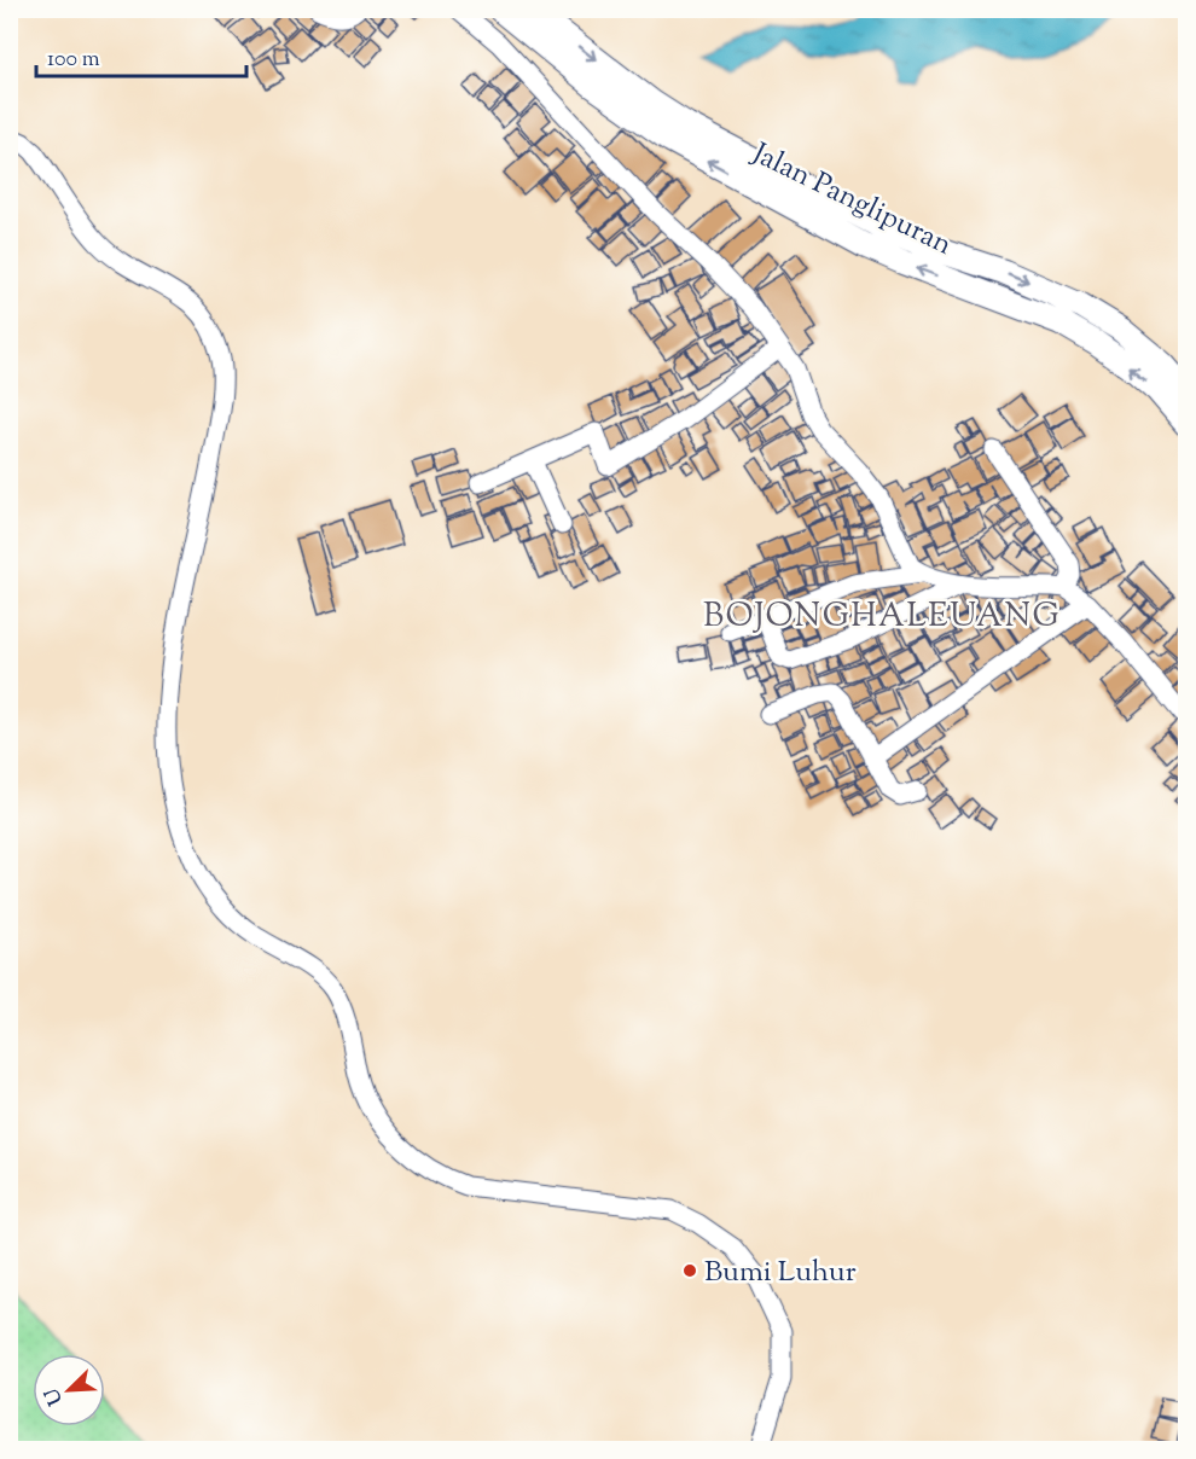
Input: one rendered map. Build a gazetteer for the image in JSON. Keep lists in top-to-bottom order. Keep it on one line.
{"streets":{"main road":["Jalan Panglipuran"]},"districts":["BOJONGHALEUANG"],"places":["Bumi Luhur"],"scale_bar":"100 m","north":"bottom left"}
